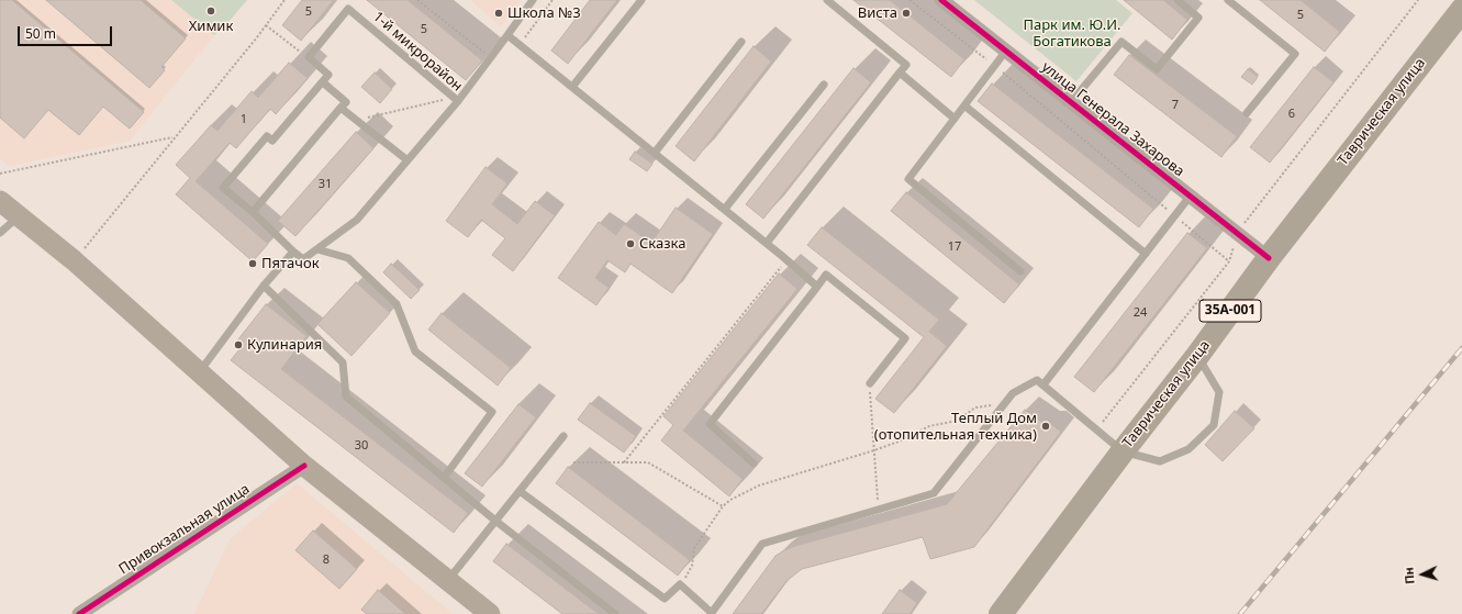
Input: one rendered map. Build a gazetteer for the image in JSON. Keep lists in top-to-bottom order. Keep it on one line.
{"streets":{"highway":["Таврическая улица","35А-001"],"street":["улица Генерала Захарова","Привокзальная улица"],"lane":["1-й микрорайон"]},"crossings":[["Таврическая улица","улица Генерала Захарова"]],"parks":["Парк им. Ю.И. Богатикова"],"places":["Химик","Школа №3","Виста","Сказка","Пятачок","Кулинария","Теплый Дом (отопительная техника)"],"house_numbers":["5","5","5","7","6","1","31","17","24","30","8"],"scale_bar":"50 m","north":"left"}
